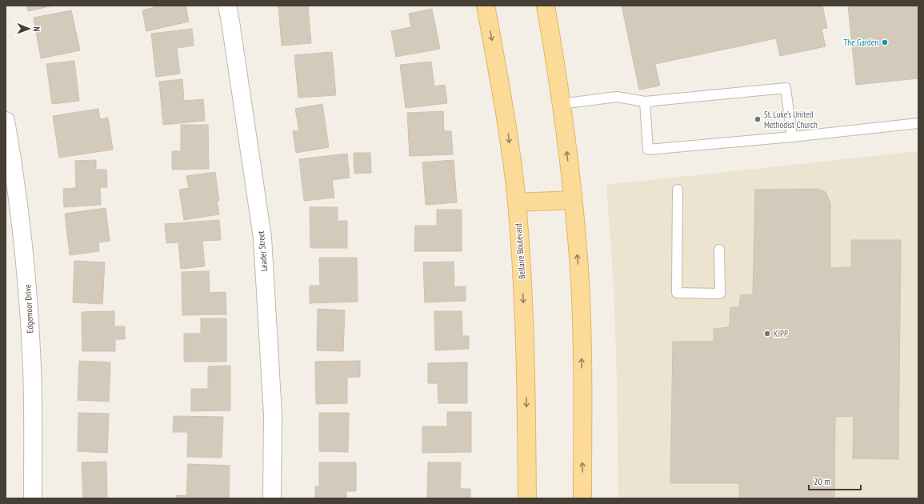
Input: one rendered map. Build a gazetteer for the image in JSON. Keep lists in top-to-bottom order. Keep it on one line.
{"streets":{"main road":["Bellaire Boulevard"],"street":["Leader Street","Edgemoor Drive"]},"places":["The Garden","St. Luke’s United Methodist Church","KIPP"],"scale_bar":"20 m","north":"right"}
